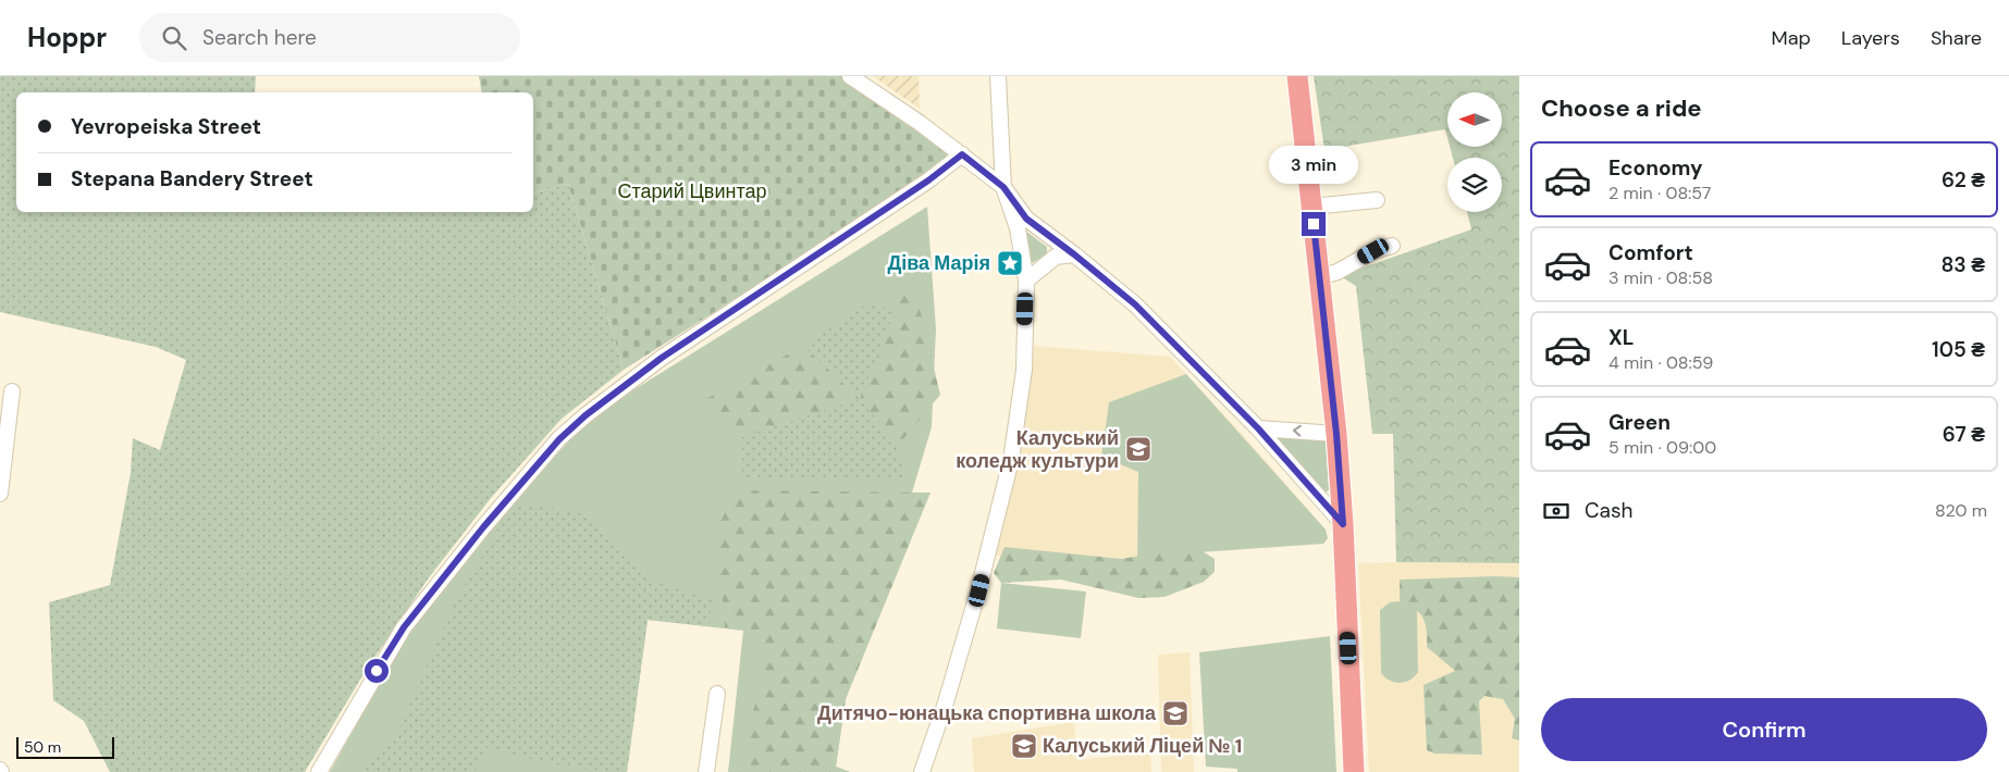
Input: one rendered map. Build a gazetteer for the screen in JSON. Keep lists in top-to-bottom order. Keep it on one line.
{"parks":["Старий Цвинтар"],"places":{"place":["Діва Марія"],"school or university":["Калуський коледж культури","Дитячо-юнацька спортивна школа","Калуський Ліцей № 1"]},"scale_bar":"50 m","north":"left","page":{"header":"Hoppr","search":"Search here","nav":["Map","Layers","Share"],"heading":"Choose a ride","banner":["Yevropeiska Street","Stepana Bandery Street"],"list":[{"name":"Economy","note":"2 min · 08:57","value":"62 ₴"},{"name":"Comfort","note":"3 min · 08:58","value":"83 ₴"},{"name":"XL","note":"4 min · 08:59","value":"105 ₴"},{"name":"Green","note":"5 min · 09:00","value":"67 ₴"}],"bubble":"3 min","pay":["Cash","820 m"],"buttons":"Confirm","scale":"50 m"}}
